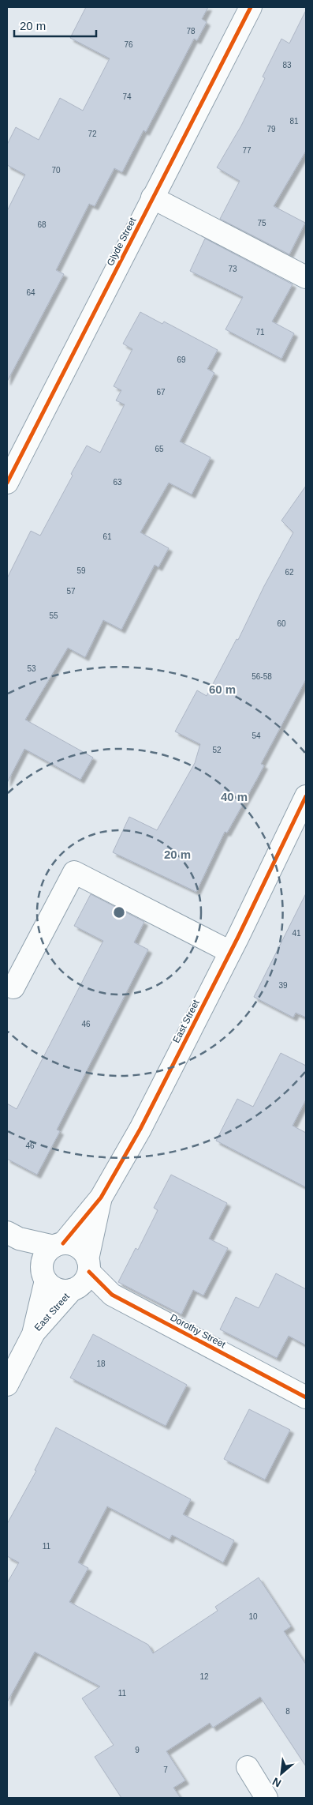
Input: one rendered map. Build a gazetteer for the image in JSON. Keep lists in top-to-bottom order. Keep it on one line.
{"streets":{"street":["Glyde Street","East Street","Dorothy Street"]},"crossings":[["East Street","Dorothy Street"]],"house_numbers":["78","76","83","74","81","79","72","77","70","75","68","73","64","71","69","67","65","63","61","59","62","57","55","60","53","56-58","54","52","41","39","46","46","18","11","10","12","11","8","9","7"],"scale_bar":"20 m","north":"bottom left","rings":["60 m","40 m","20 m"]}
